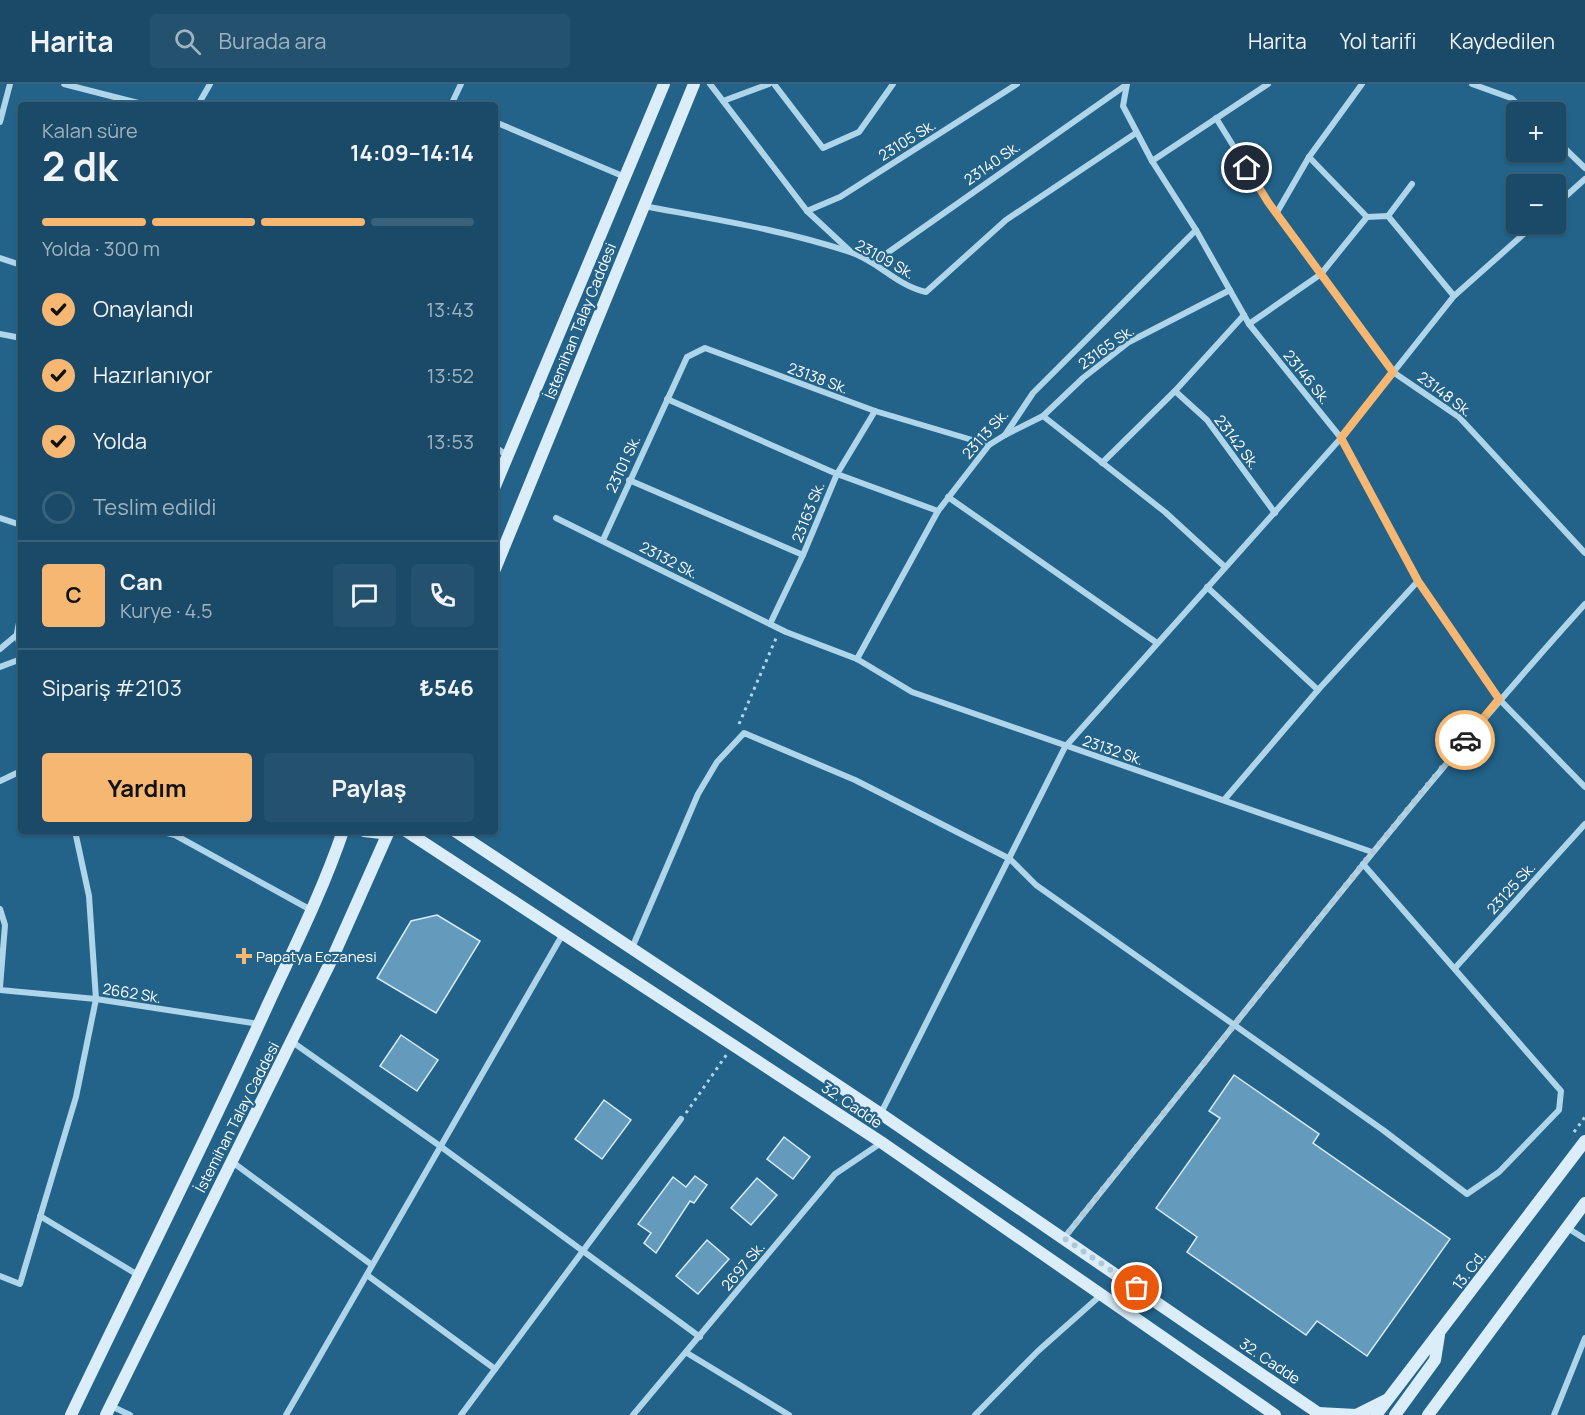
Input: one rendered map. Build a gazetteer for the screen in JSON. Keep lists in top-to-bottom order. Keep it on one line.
{"streets":{"main road":["İstemihan Talay Caddesi","32. Cadde","13. Cd."],"street":["23105 Sk.","23140 Sk.","23109 Sk.","23165 Sk.","23146 Sk.","23138 Sk.","23148 Sk.","23113 Sk.","23142 Sk.","23101 Sk.","23163 Sk.","23132 Sk.","23125 Sk.","2662 Sk.","2697 Sk."]},"crossings":[["23140 Sk.","23109 Sk."],["23140 Sk.","23146 Sk."],["23109 Sk.","İstemihan Talay Caddesi"],["23109 Sk.","23146 Sk."],["İstemihan Talay Caddesi","2662 Sk."],["23165 Sk.","23146 Sk."],["23165 Sk.","23113 Sk."],["23146 Sk.","23113 Sk."],["23138 Sk.","23113 Sk."],["23138 Sk.","23101 Sk."],["23138 Sk.","23163 Sk."],["23113 Sk.","23132 Sk."],["23101 Sk.","23132 Sk."],["23163 Sk.","23132 Sk."],["32. Cadde","2697 Sk."]],"places":{"health":["Papatya Eczanesi"]},"page":{"header":"Harita","search":"Burada ara","nav":["Harita","Yol tarifi","Kaydedilen"],"map_buttons":["+","−"],"heading":["2 dk","Kalan süre","14:09–14:14"],"panel":["Can","Kurye · 4.5","Sipariş #2103","₺546"],"bar":"Yolda · 300 m","list":[["Onaylandı","13:43"],["Hazırlanıyor","13:52"],["Yolda","13:53"],"Teslim edildi"],"round":"C","buttons":["Yardım","Paylaş"]}}
